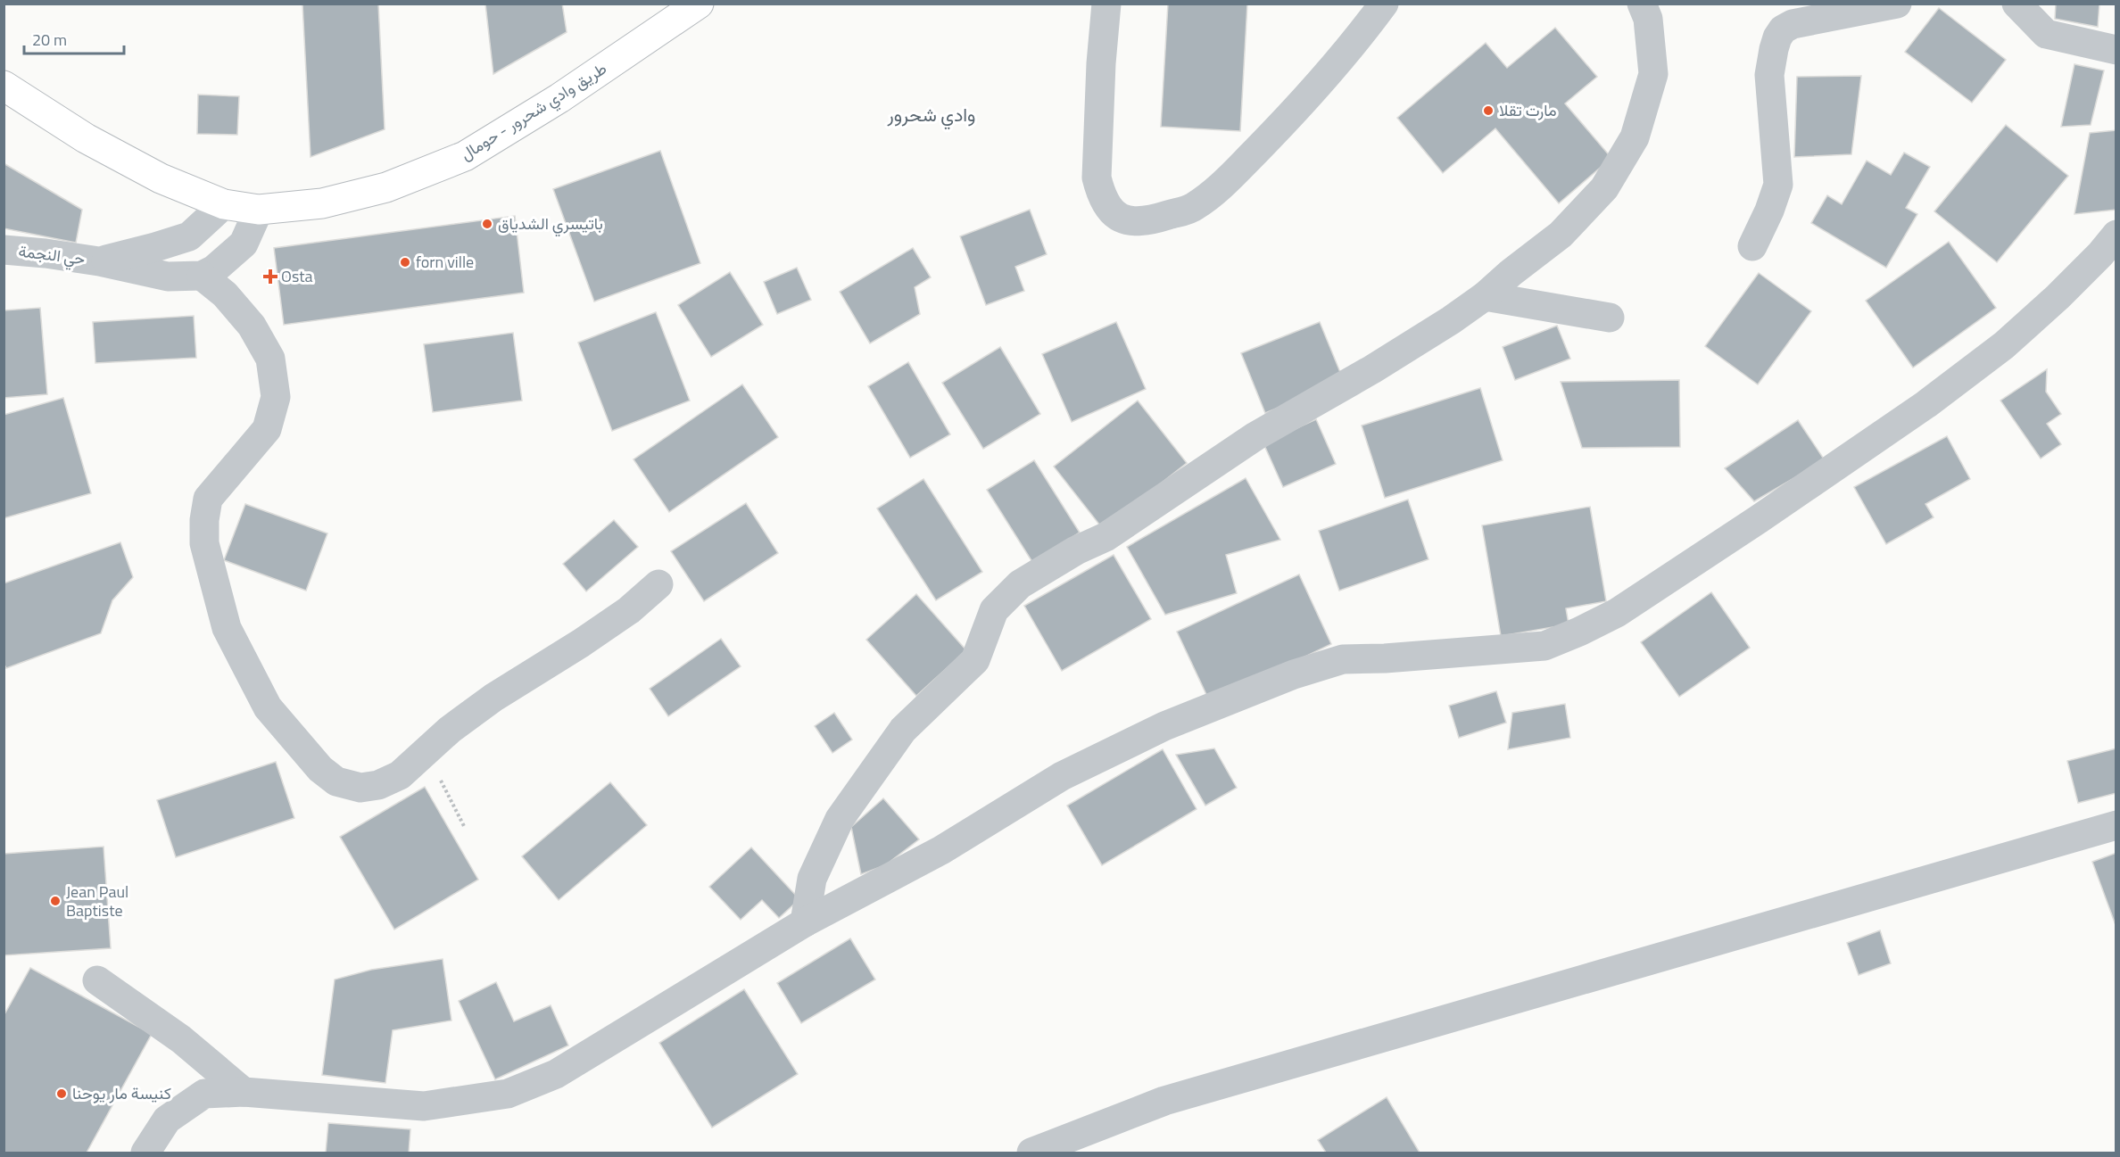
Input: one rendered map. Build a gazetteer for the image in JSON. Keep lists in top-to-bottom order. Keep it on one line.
{"streets":{"main road":["طريق وادي شحرور - حومال"],"street":["حي النجمة"]},"districts":["وادي شحرور"],"places":{"other":["مارت تقلا","باتيسري الشدياق","forn ville","Jean Paul Baptiste","كنيسة مار يوحنا"],"health":["Osta"]},"scale_bar":"20 m"}
